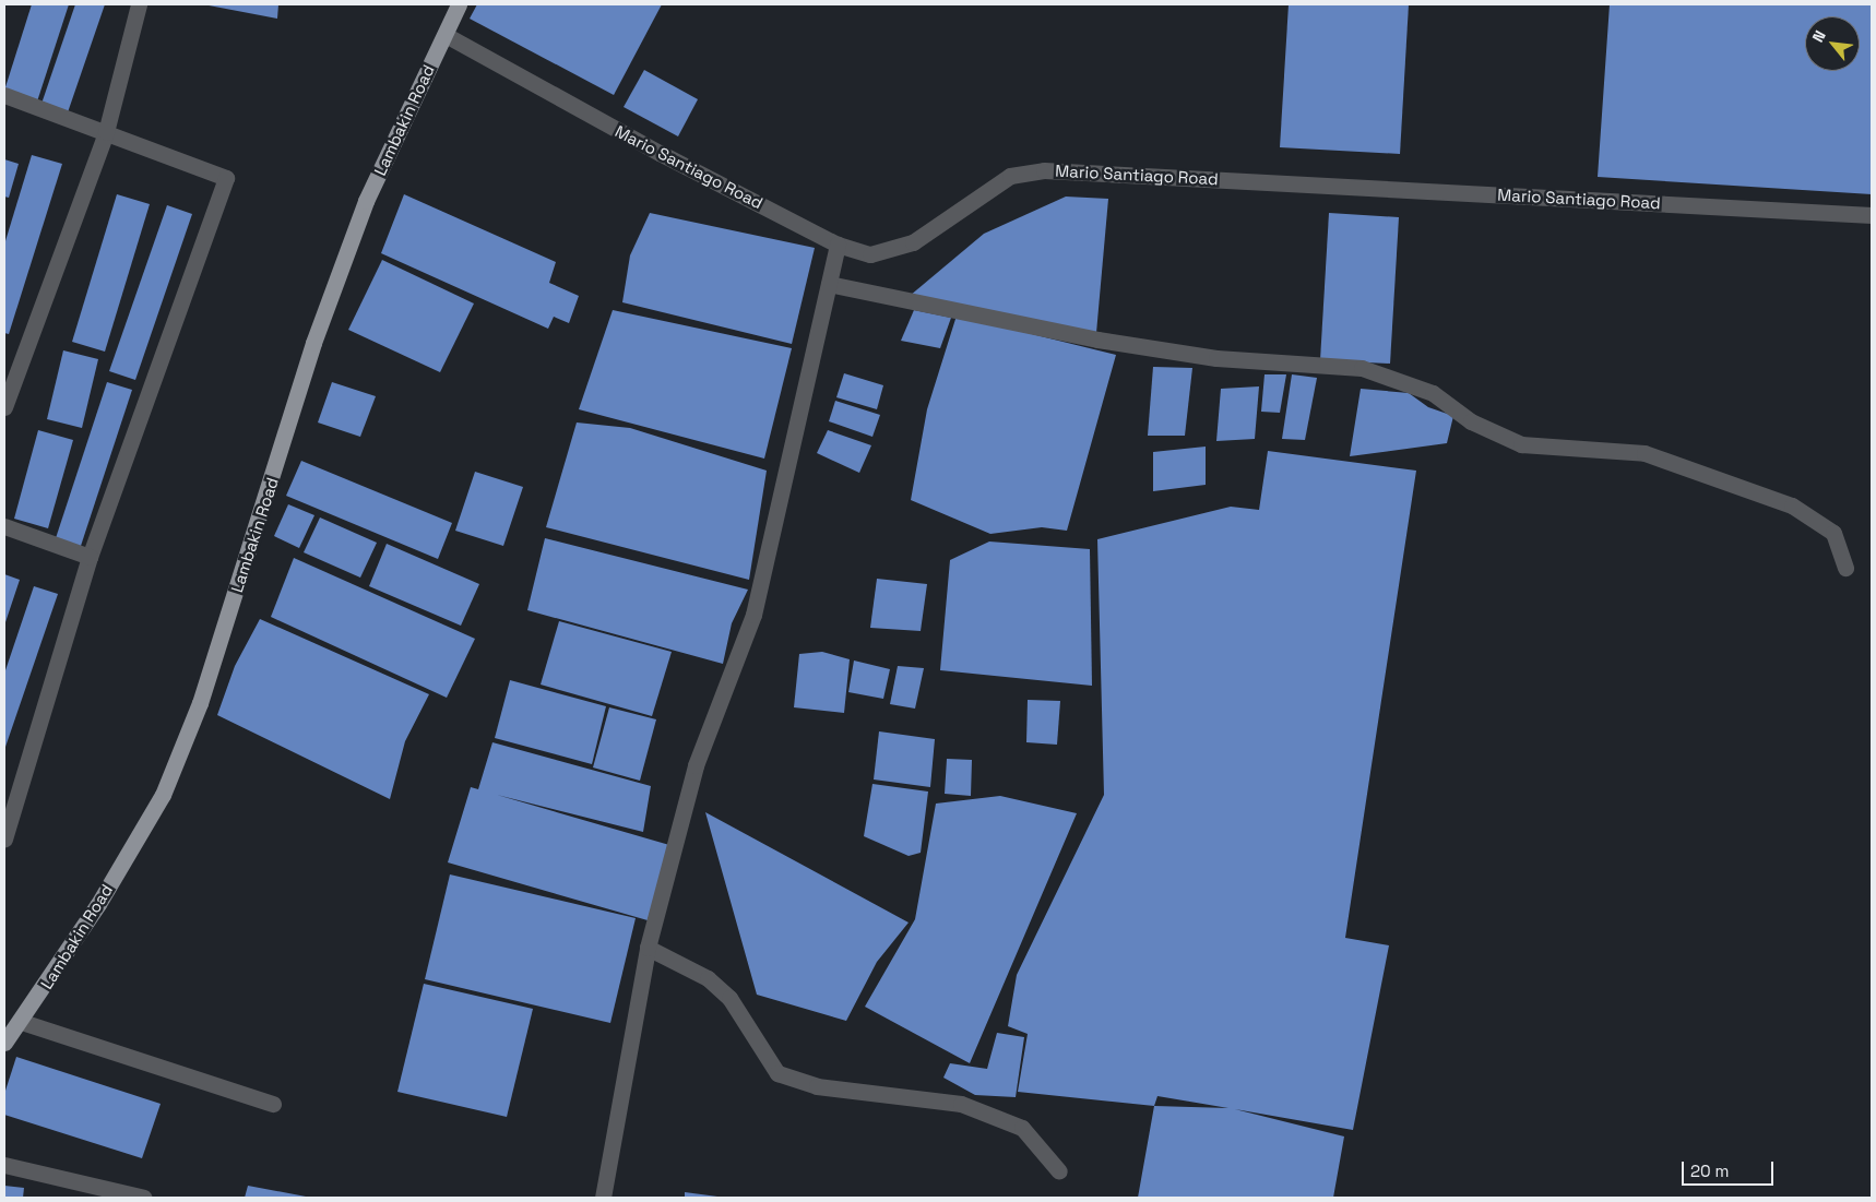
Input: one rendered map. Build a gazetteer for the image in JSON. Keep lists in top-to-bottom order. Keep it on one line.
{"streets":{"main road":["Lambakin Road"],"street":["Mario Santiago Road"]},"crossings":[["Lambakin Road","Mario Santiago Road"]],"scale_bar":"20 m","north":"top left"}
